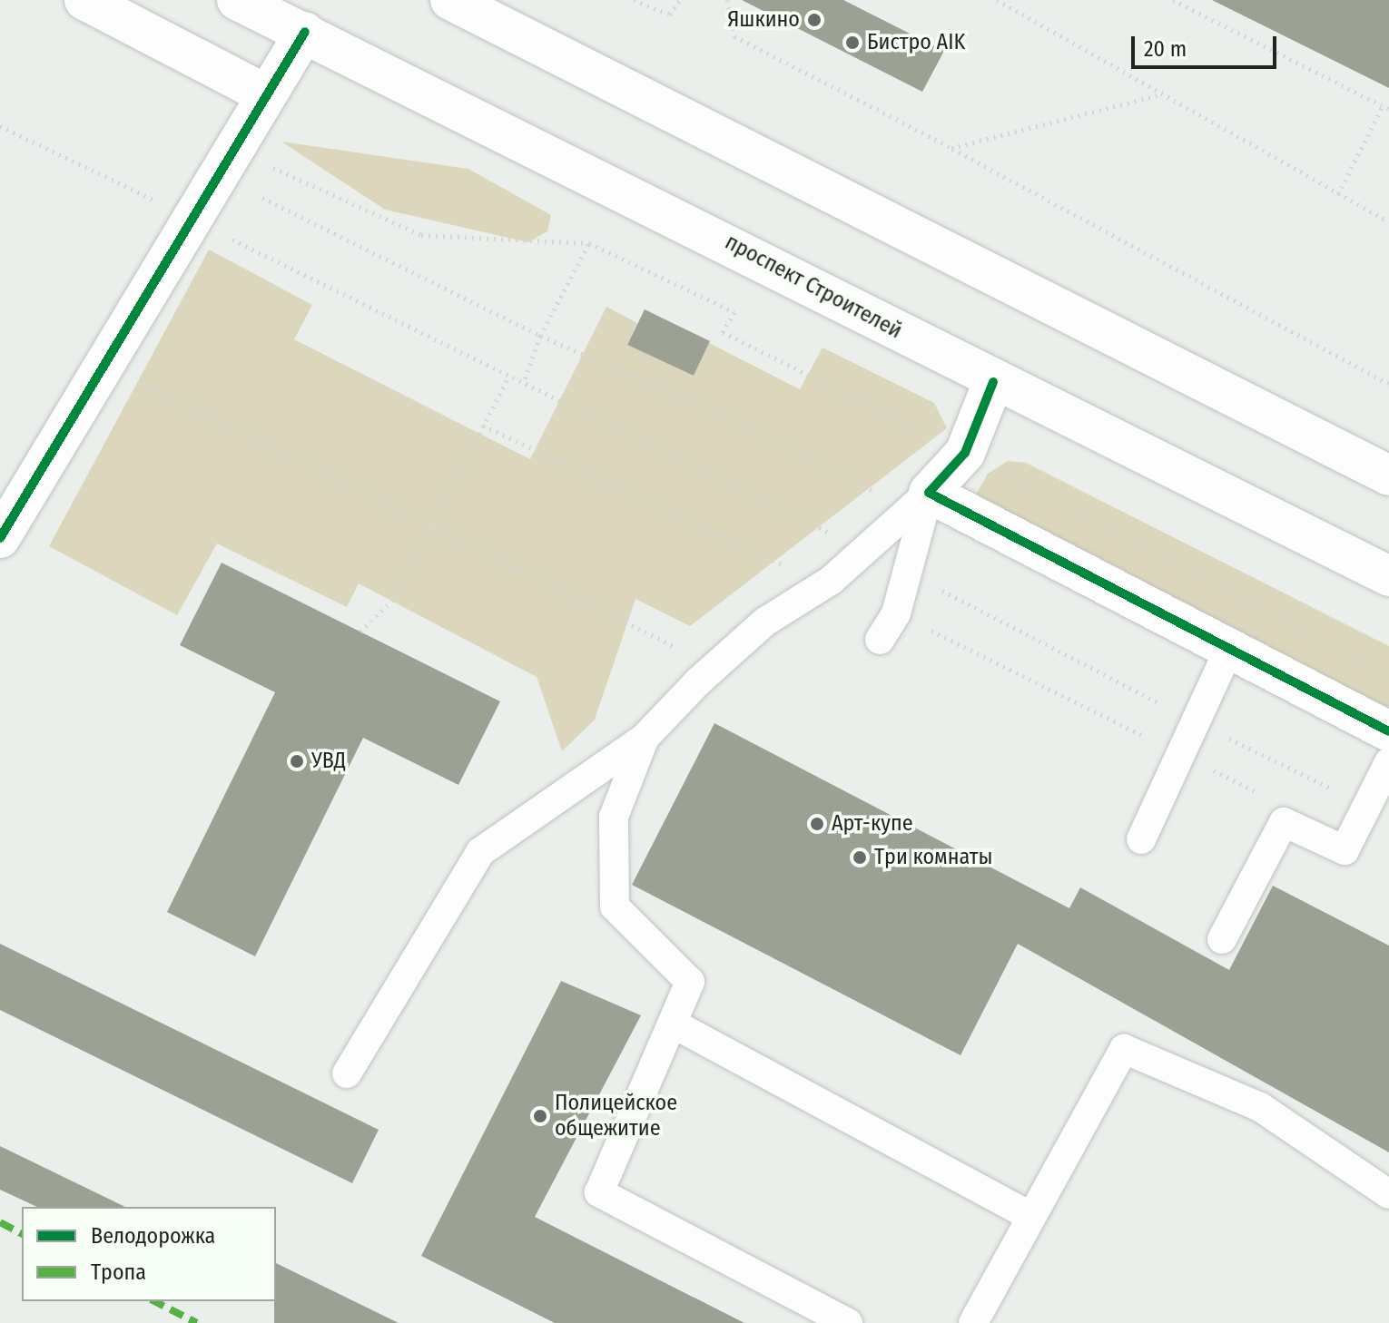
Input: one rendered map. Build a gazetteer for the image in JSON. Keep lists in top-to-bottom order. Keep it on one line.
{"streets":{"main road":["проспект Строителей"]},"places":["Яшкино","Бистро AIK","УВД","Арт-купе","Три комнаты","Полицейское общежитие"],"legend":["Велодорожка","Тропа"],"scale_bar":"20 m"}
